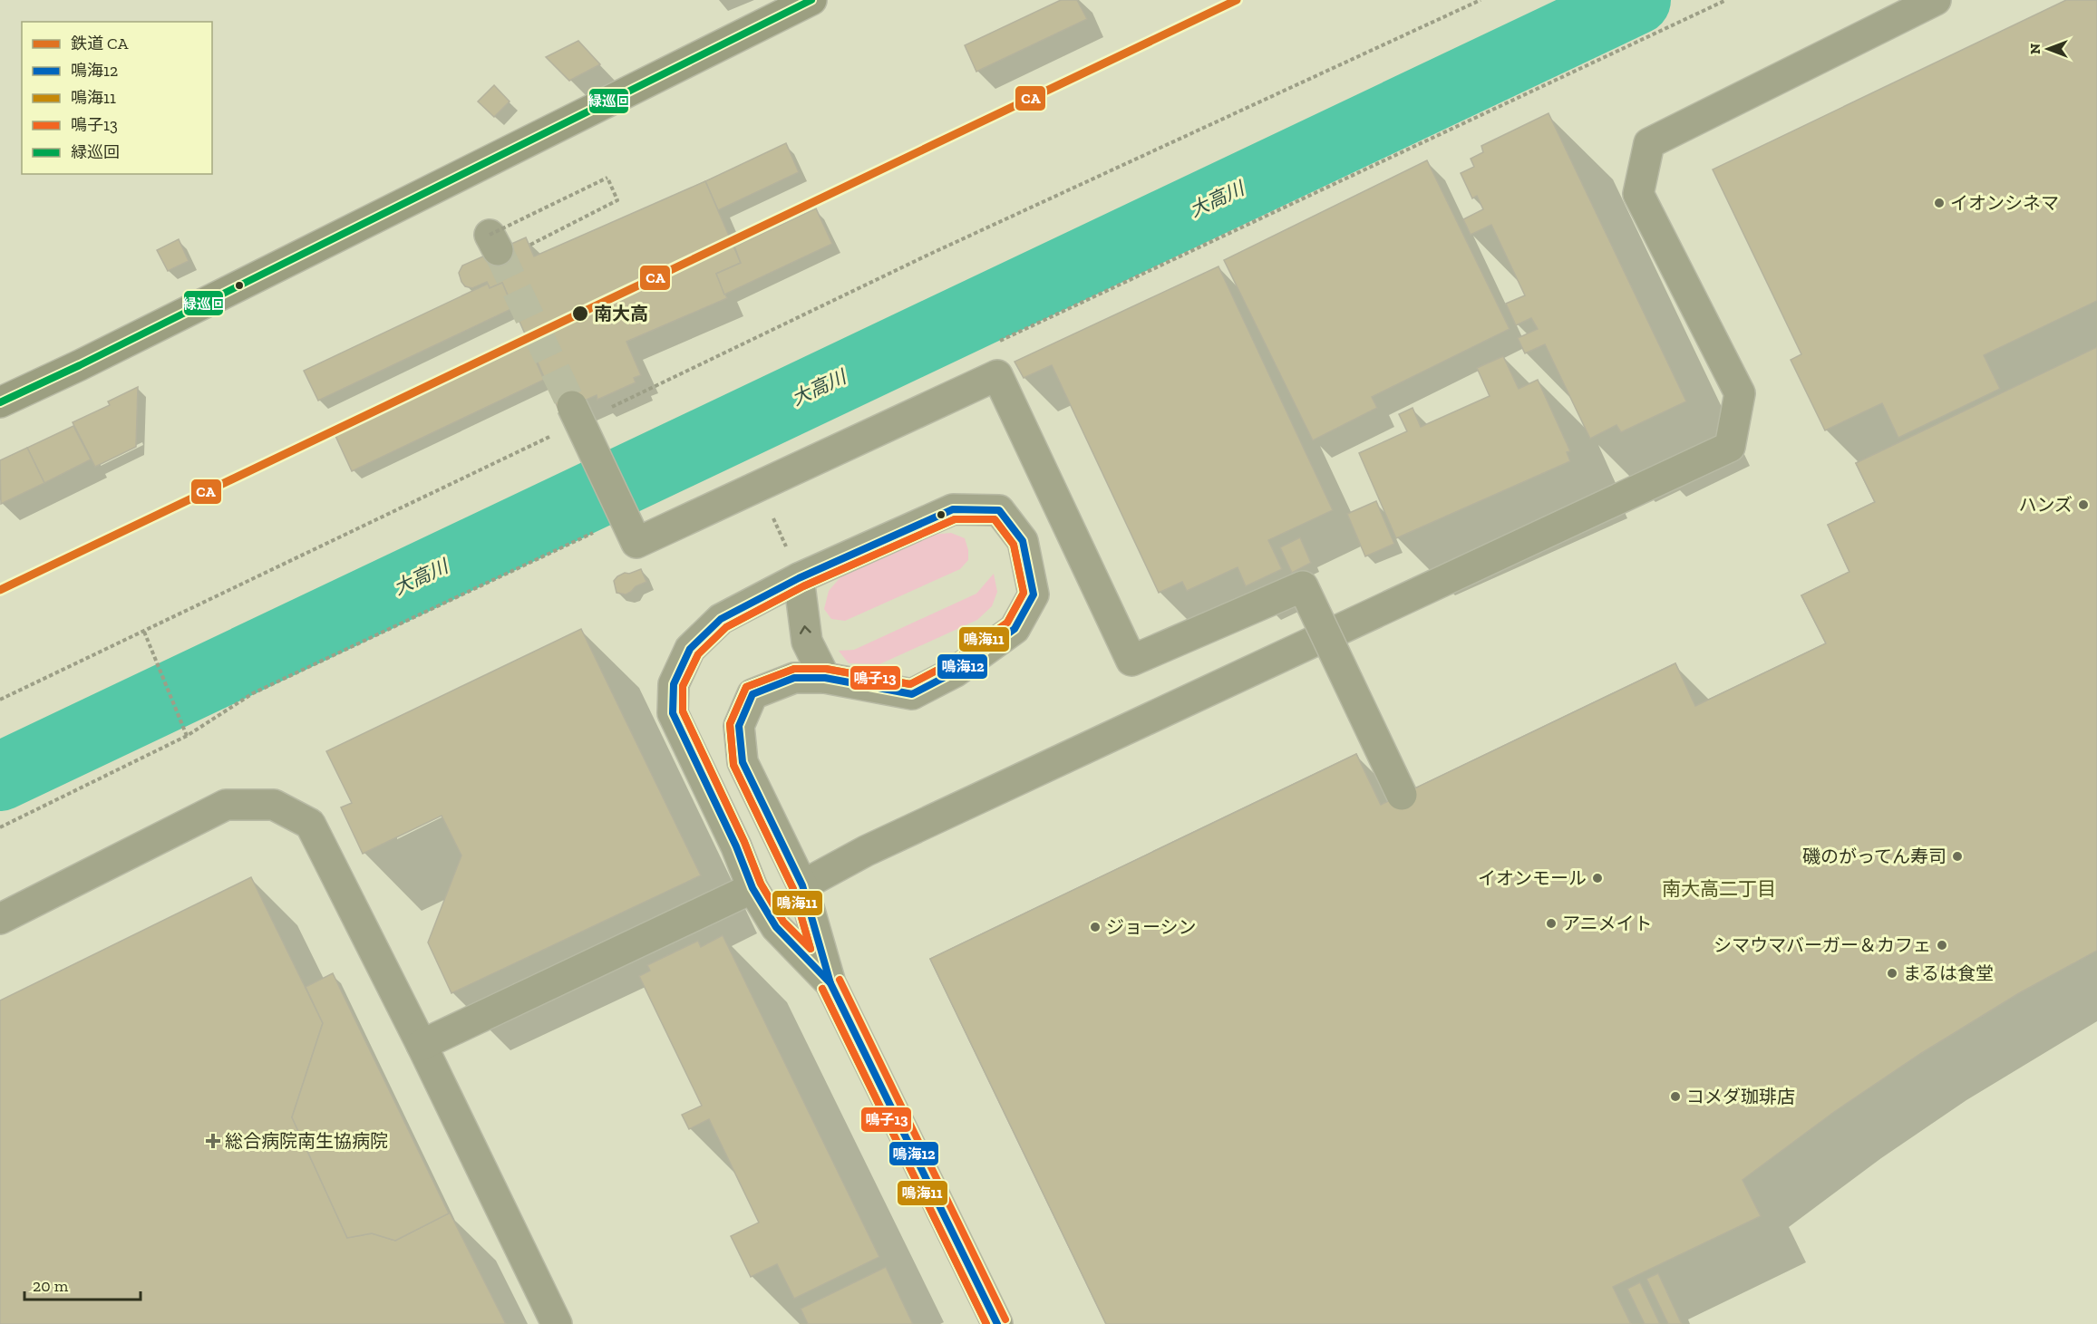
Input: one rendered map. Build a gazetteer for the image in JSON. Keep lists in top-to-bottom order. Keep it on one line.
{"districts":["南大高二丁目"],"water":["大高川"],"places":{"other":["イオンシネマ","南大高","ハンズ","磯のがってん寿司","イオンモール","アニメイト","ジョーシン","シマウマバーガー＆カフェ","まるは食堂","コメダ珈琲店"],"health":["総合病院南生協病院"]},"lines":["rail line CA","transit line 緑巡回","transit line 鳴海12","transit line 鳴海11","transit line 鳴子13"],"legend":["鉄道 CA","鳴海12","鳴海11","鳴子13","緑巡回"],"scale_bar":"20 m","north":"left"}
